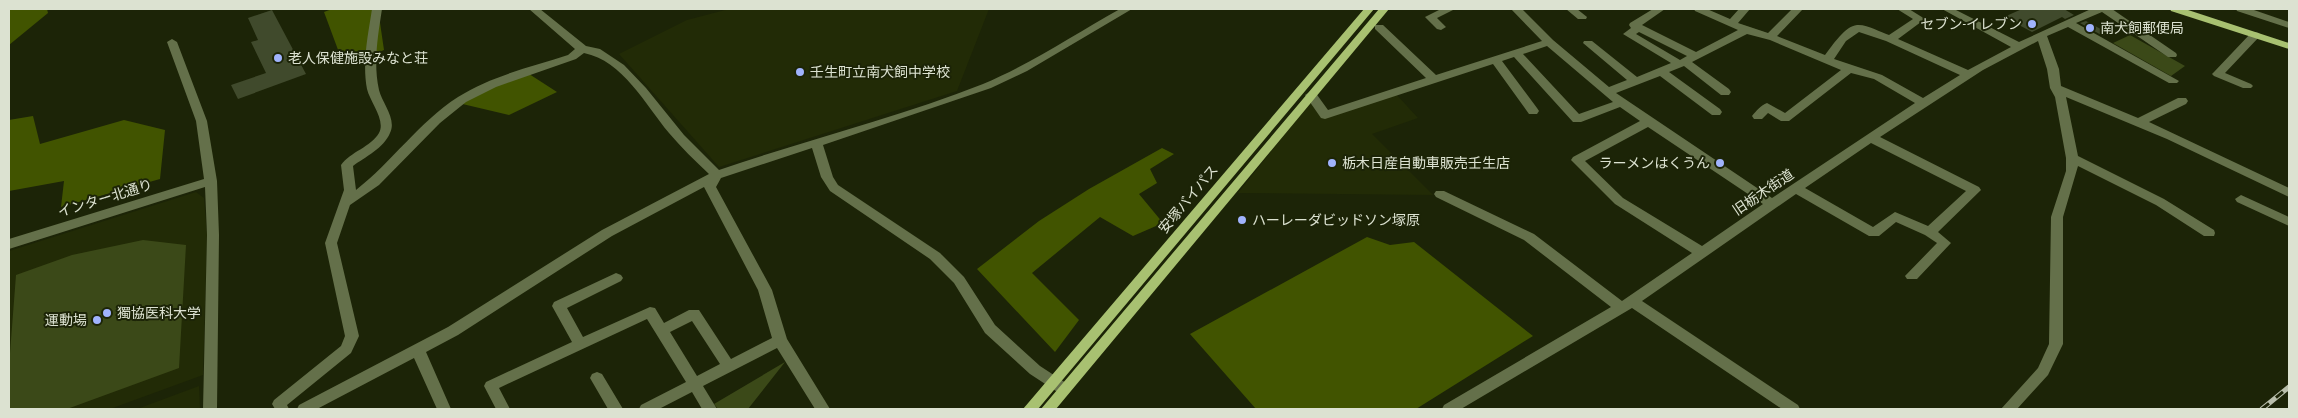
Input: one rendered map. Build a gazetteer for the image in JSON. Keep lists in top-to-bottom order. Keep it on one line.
{"streets":{"main road":["安塚バイパス"],"street":["旧栃木街道","インター北通り"]},"places":["セブン-イレブン","南犬飼郵便局","老人保健施設みなと荘","壬生町立南犬飼中学校","栃木日産自動車販売壬生店","ラーメンはくうん","ハーレーダビッドソン塚原","獨協医科大学","運動場"]}
